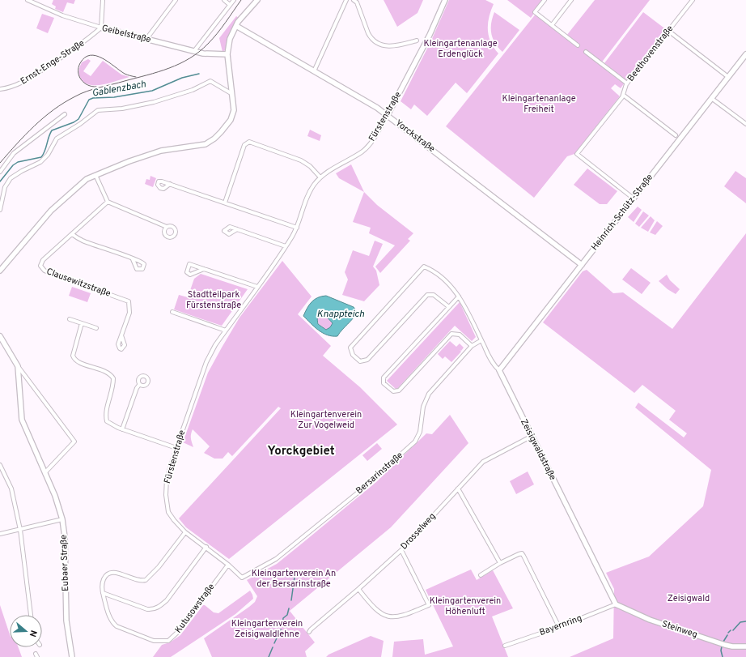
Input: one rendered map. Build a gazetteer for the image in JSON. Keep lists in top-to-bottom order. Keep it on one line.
{"streets":{"street":["Geibelstraße","Beethovenstraße","Ernst-Enge-Straße","Fürstenstraße","Yorckstraße","Heinrich-Schütz-Straße","Clausewitzstraße","Zeisigwaldstraße","Bersarinstraße","Drosselweg","Eubaer Straße","Kutusowstraße","Bayernring","Steinweg"]},"crossings":[["Geibelstraße","Ernst-Enge-Straße"],["Beethovenstraße","Heinrich-Schütz-Straße"],["Fürstenstraße","Yorckstraße"],["Fürstenstraße","Bersarinstraße"],["Fürstenstraße","Kutusowstraße"],["Yorckstraße","Heinrich-Schütz-Straße"],["Heinrich-Schütz-Straße","Zeisigwaldstraße"],["Zeisigwaldstraße","Bersarinstraße"],["Zeisigwaldstraße","Drosselweg"],["Zeisigwaldstraße","Bayernring"],["Zeisigwaldstraße","Steinweg"],["Bayernring","Steinweg"]],"districts":["Yorckgebiet"],"water":["Gablenzbach","Knappteich"],"parks":["Kleingartenanlage Erdenglück","Kleingartenanlage Freiheit","Stadtteilpark Fürstenstraße","Kleingartenverein Zur Vogelweid","Kleingartenverein An der Bersarinstraße","Zeisigwald","Kleingartenverein Höhenluft","Kleingartenverein Zeisigwaldlehne"],"north":"right"}
